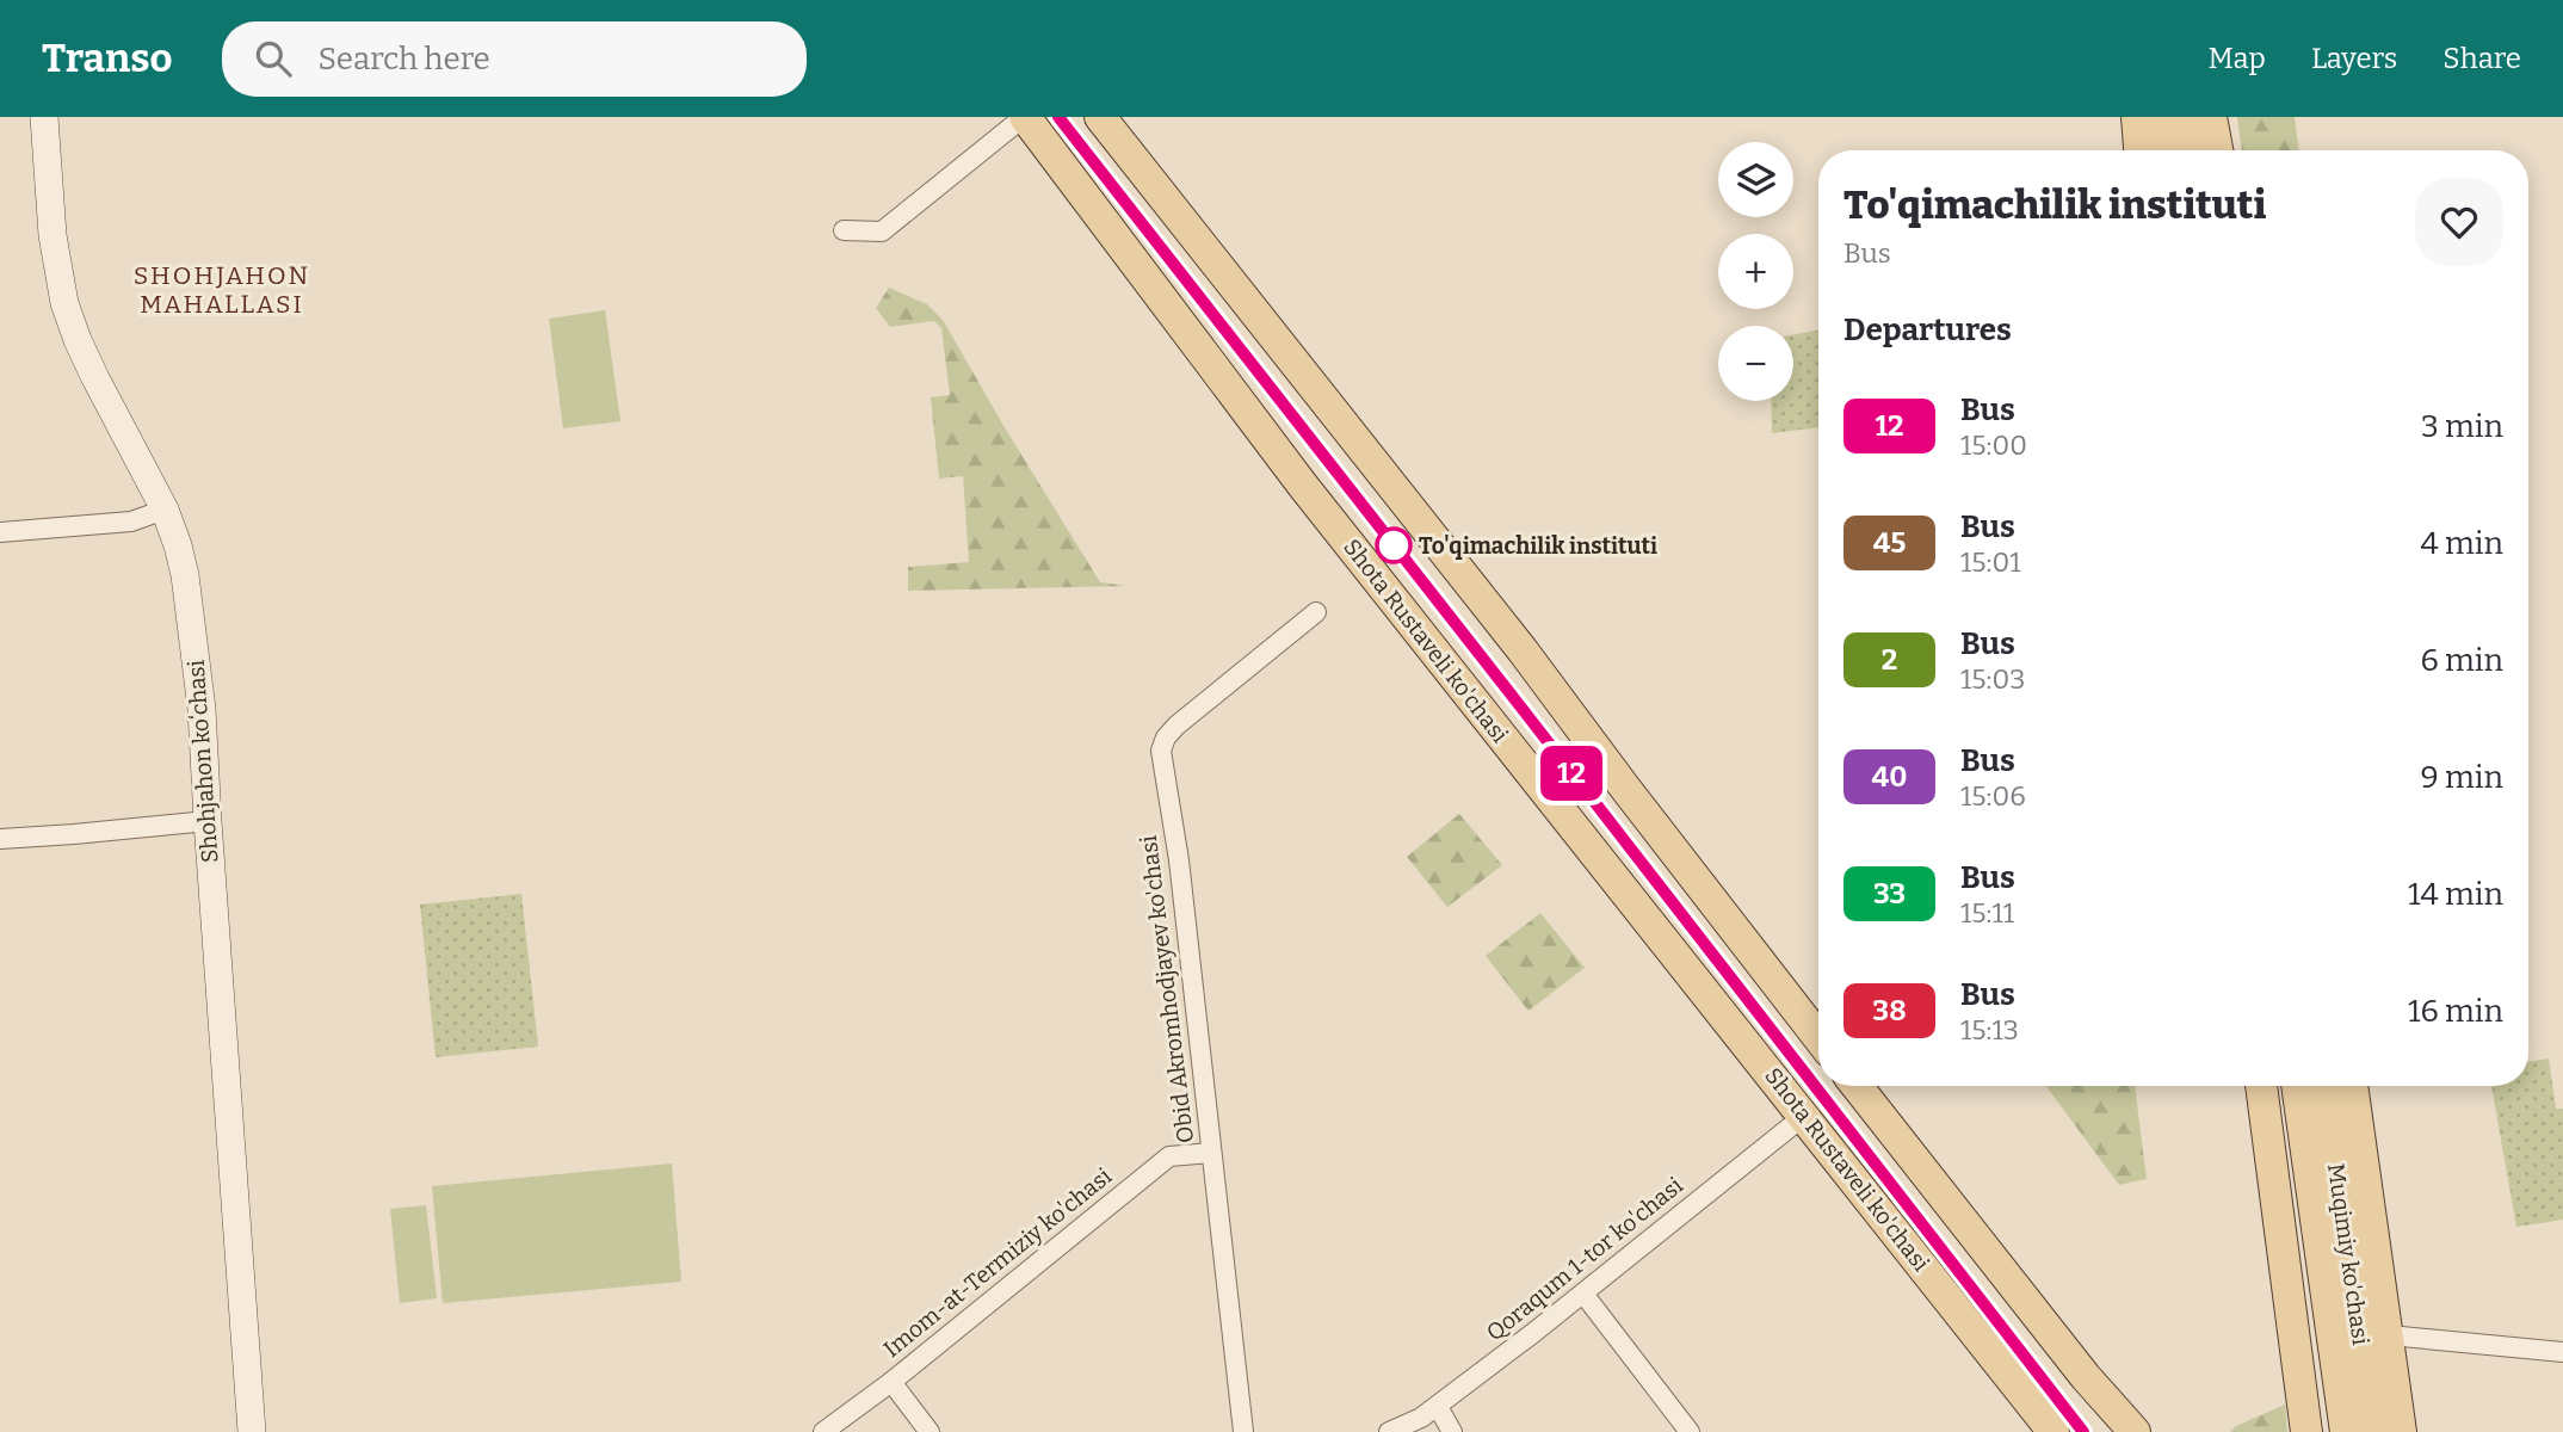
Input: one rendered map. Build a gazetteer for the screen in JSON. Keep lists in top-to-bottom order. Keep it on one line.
{"streets":{"main road":["Shota Rustaveli ko'chasi","Muqimiy ko'chasi"],"street":["Shohjahon koʻchasi","Obid Akromhodjayev ko'chasi","Qoraqum 1-tor ko'chasi","Imom-at-Termiziy ko'chasi"]},"crossings":[["Shota Rustaveli ko'chasi","Qoraqum 1-tor ko'chasi"],["Obid Akromhodjayev ko'chasi","Imom-at-Termiziy ko'chasi"]],"districts":["SHOHJAHON MAHALLASI"],"places":["To'qimachilik instituti"],"lines":["bus line 12"],"page":{"header":"Transo","search":"Search here","nav":["Map","Layers","Share"],"on_map":"12","map_buttons":["+","−"],"heading":[["To'qimachilik instituti","Bus"],"Departures"],"list":[{"mark":"12","name":"Bus","note":"15:00","value":"3 min"},{"mark":"45","name":"Bus","note":"15:01","value":"4 min"},{"mark":"2","name":"Bus","note":"15:03","value":"6 min"},{"mark":"40","name":"Bus","note":"15:06","value":"9 min"},{"mark":"33","name":"Bus","note":"15:11","value":"14 min"},{"mark":"38","name":"Bus","note":"15:13","value":"16 min"}]}}
